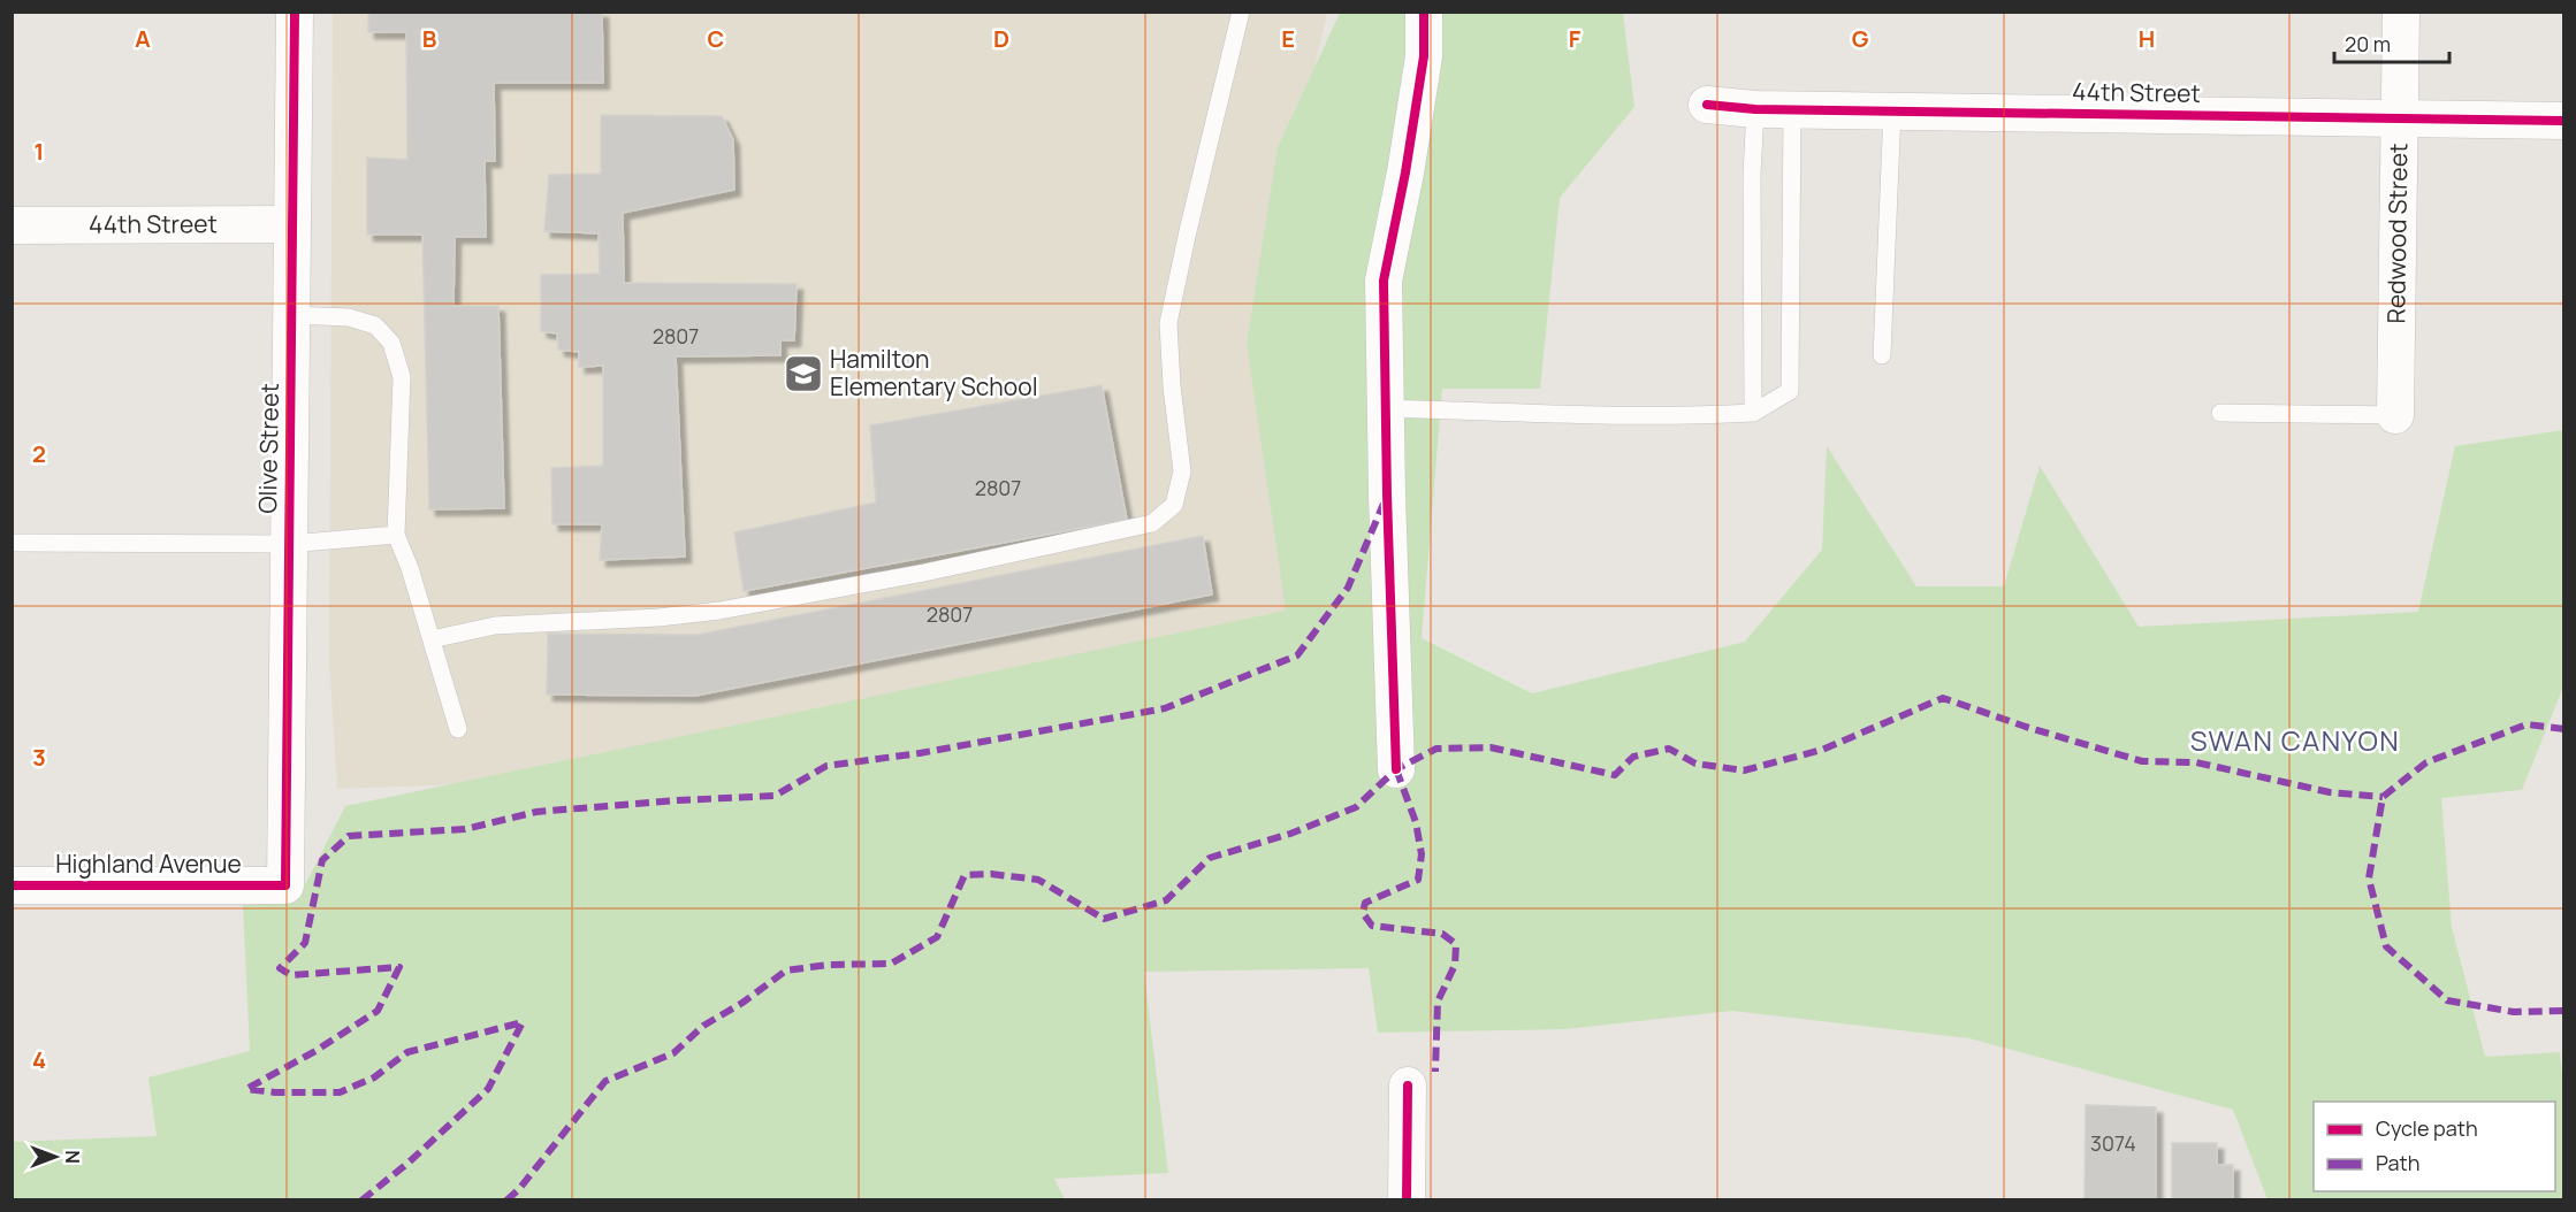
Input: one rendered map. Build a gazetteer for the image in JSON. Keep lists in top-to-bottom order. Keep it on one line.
{"streets":{"street":["44th Street","Redwood Street","Olive Street","Highland Avenue"]},"crossings":[["44th Street","Redwood Street"],["44th Street","Olive Street"],["Olive Street","Highland Avenue"]],"districts":["SWAN CANYON"],"places":{"school or university":["Hamilton Elementary School"]},"house_numbers":["2807","2807","2807","3074"],"legend":["Cycle path","Path"],"scale_bar":"20 m","north":"right","grid":{"columns":["A","B","C","D","E","F","G","H"],"rows":["1","2","3","4"]}}
